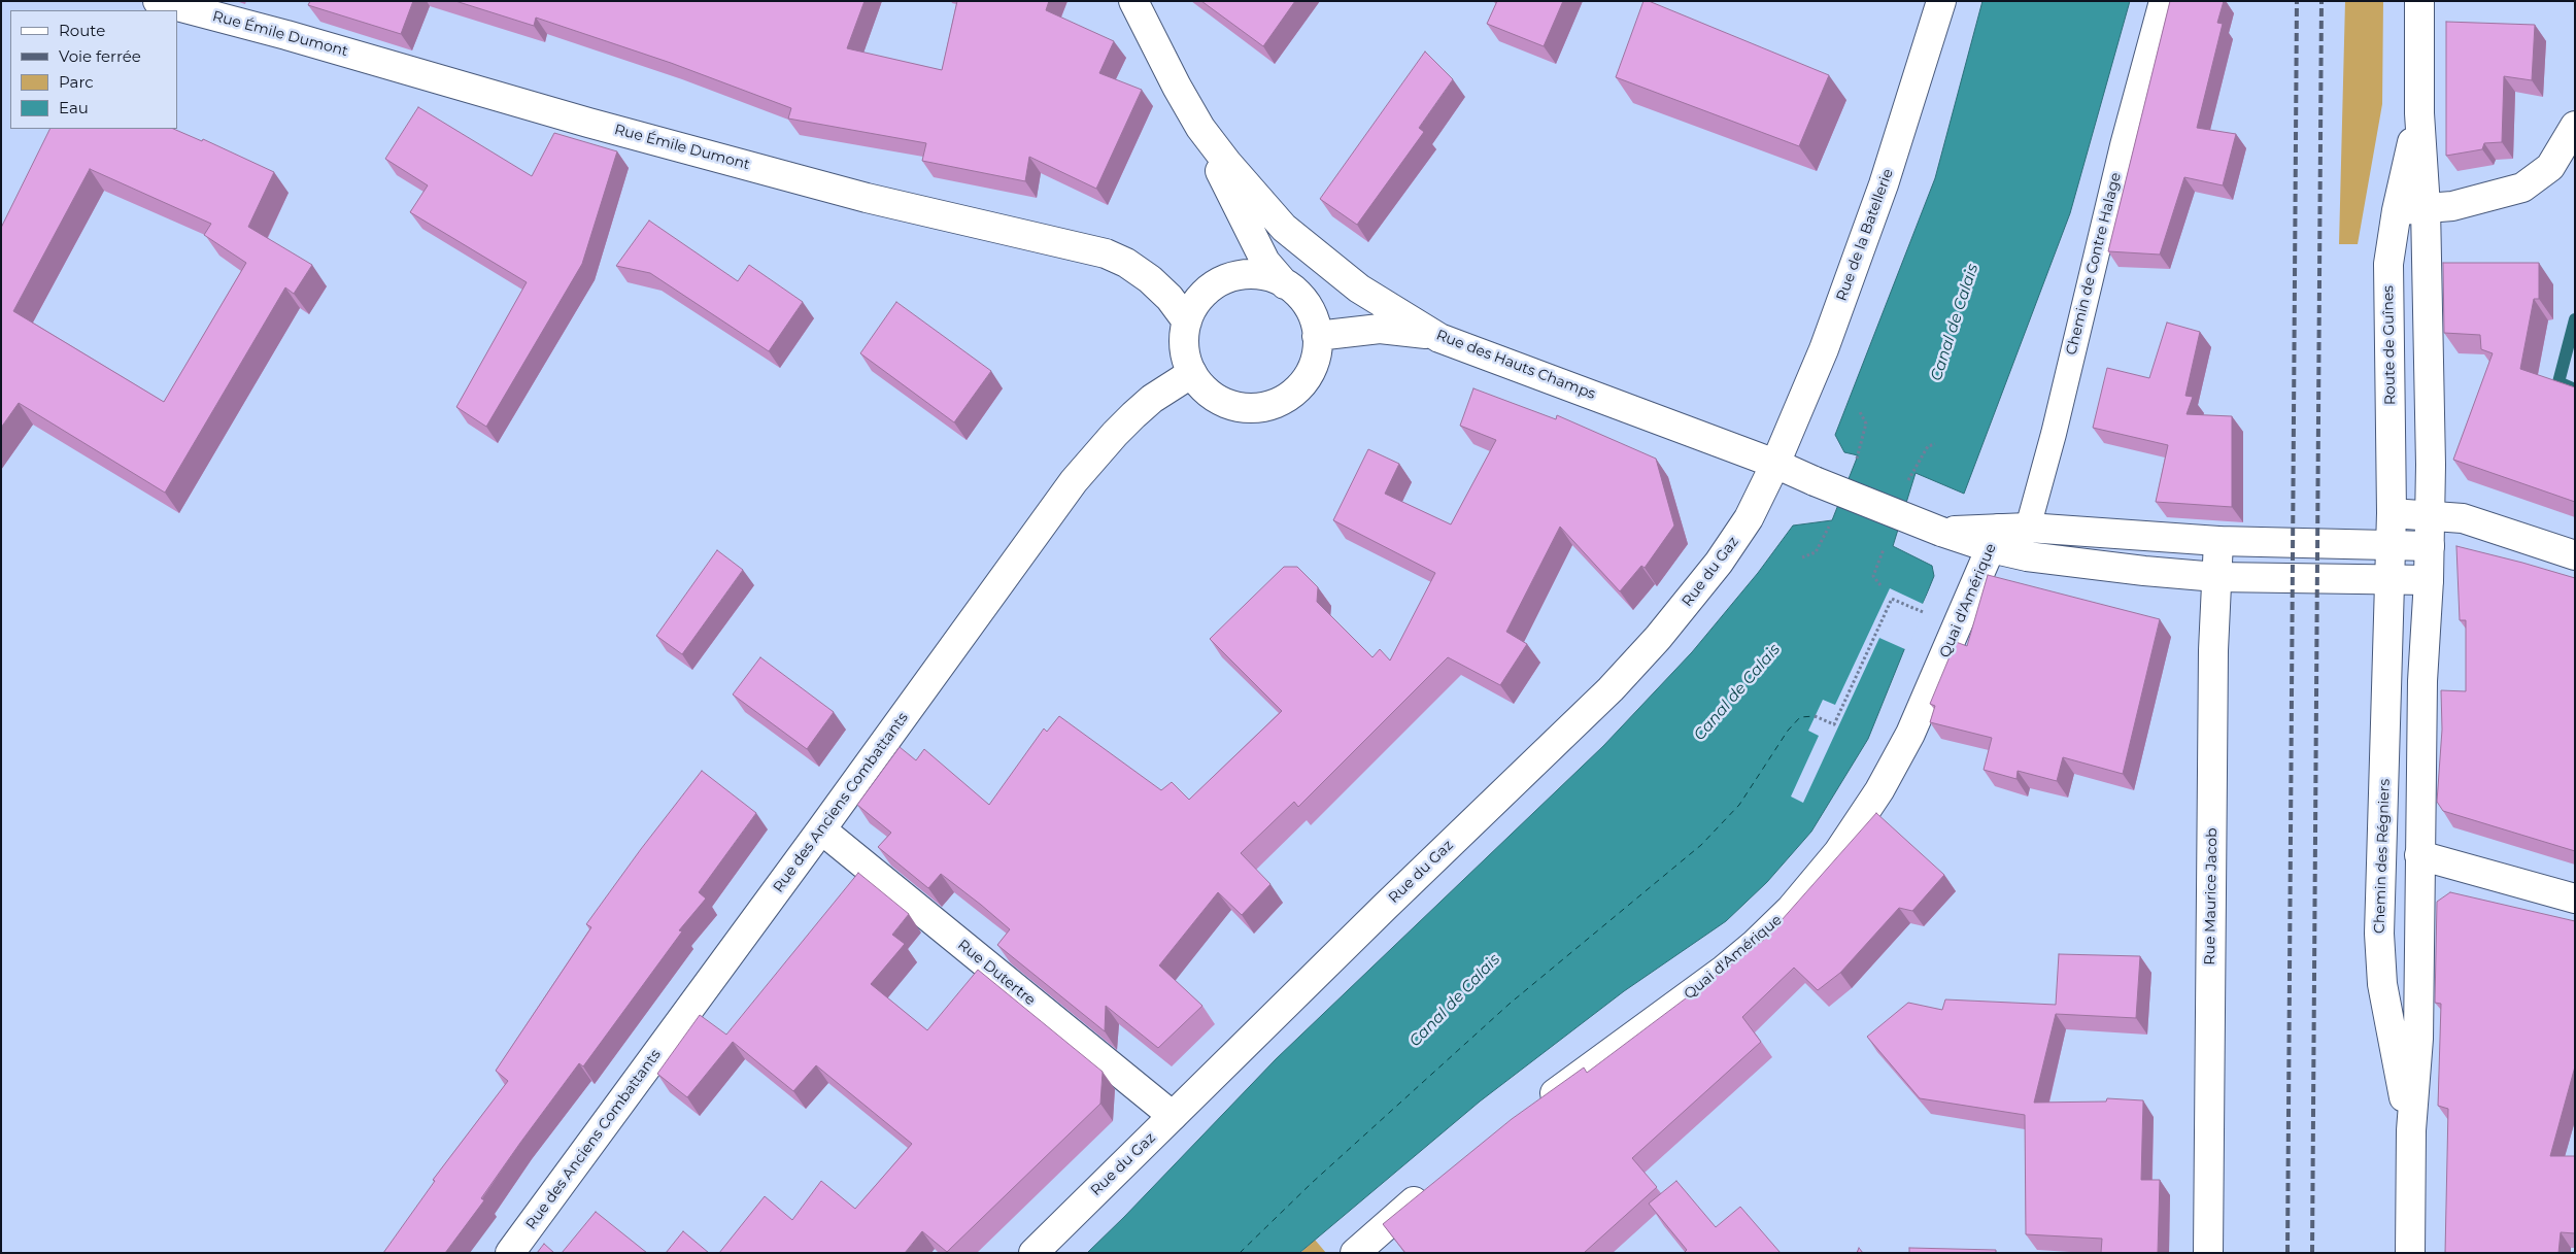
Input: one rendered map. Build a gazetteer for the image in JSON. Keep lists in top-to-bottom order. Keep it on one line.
{"streets":{"street":["Rue Émile Dumont","Rue de la Batellerie","Route de Guînes","Rue des Hauts Champs","Rue du Gaz","Quai d'Amérique","Rue des Anciens Combattants","Chemin des Régniers","Rue Maurice Jacob","Rue Dutertre"],"lane":["Chemin de Contre Halage"]},"crossings":[["Rue Émile Dumont","Rue des Hauts Champs"],["Rue Émile Dumont","Rue des Anciens Combattants"],["Rue de la Batellerie","Rue des Hauts Champs"],["Rue de la Batellerie","Rue du Gaz"],["Route de Guînes","Rue des Hauts Champs"],["Route de Guînes","Chemin des Régniers"],["Rue des Hauts Champs","Rue du Gaz"],["Rue des Hauts Champs","Quai d'Amérique"],["Rue des Hauts Champs","Rue des Anciens Combattants"],["Rue des Hauts Champs","Chemin des Régniers"],["Rue des Hauts Champs","Rue Maurice Jacob"],["Rue du Gaz","Rue Dutertre"],["Rue des Anciens Combattants","Rue Dutertre"]],"water":["Canal de Calais"],"legend":["Route","Voie ferrée","Parc","Eau"]}
